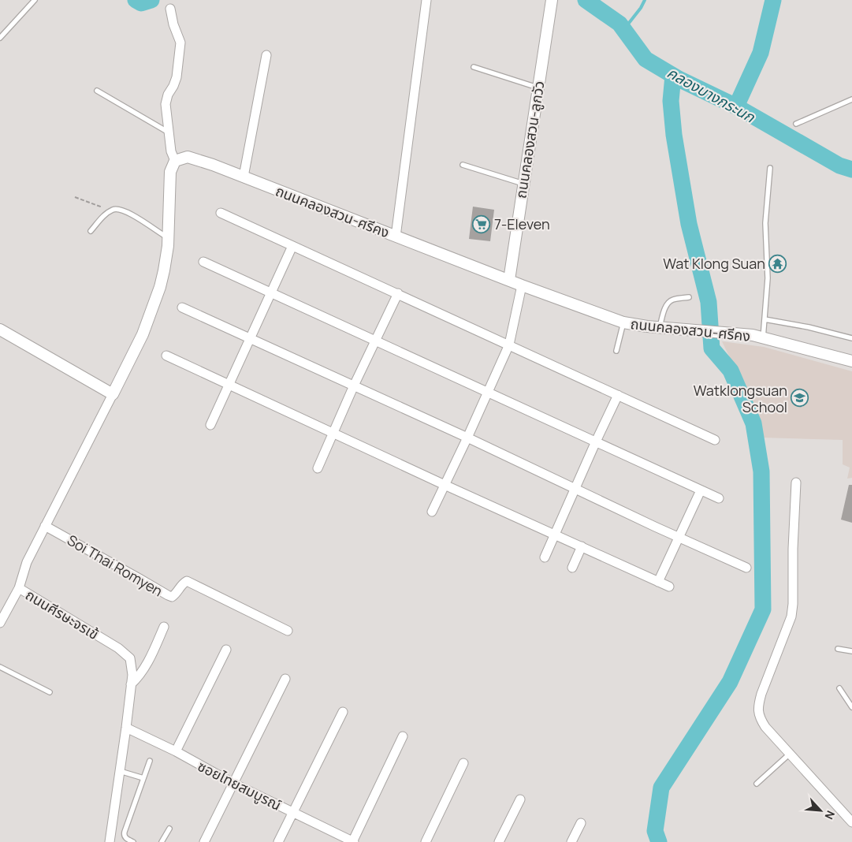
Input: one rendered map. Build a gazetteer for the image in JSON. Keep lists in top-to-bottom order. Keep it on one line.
{"streets":{"street":["ถนนคลองสวน-ลูกวัว","ถนนคลองสวน-ศรีคง","Soi Thai Romyen","ถนนศีรษะจรเข้","ซอยไทยสมบูรณ์"]},"crossings":[["ถนนคลองสวน-ลูกวัว","ถนนคลองสวน-ศรีคง"],["Soi Thai Romyen","ถนนศีรษะจรเข้"],["ถนนศีรษะจรเข้","ซอยไทยสมบูรณ์"]],"water":["คลองบางกระนก"],"places":{"supermarket":["7-Eleven"],"temple":["Wat Klong Suan"],"school or university":["Watklongsuan School"]},"north":"bottom right"}
